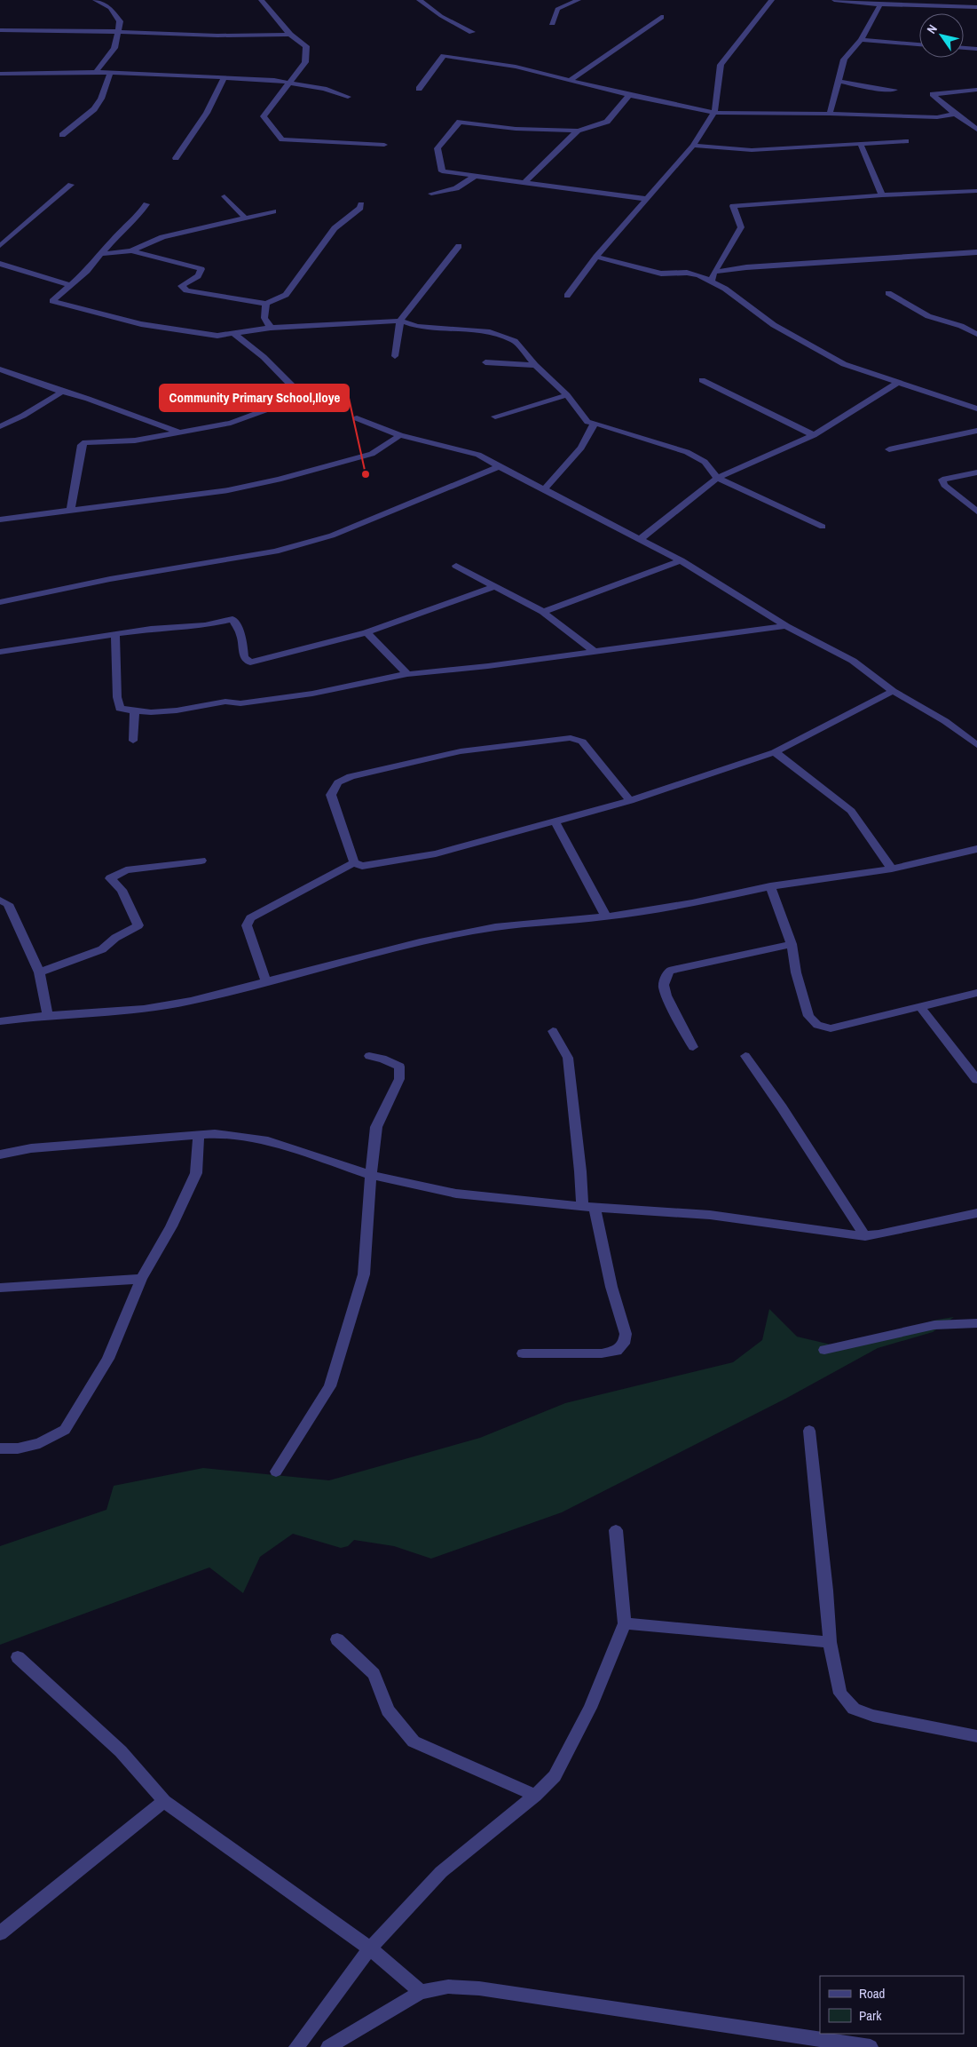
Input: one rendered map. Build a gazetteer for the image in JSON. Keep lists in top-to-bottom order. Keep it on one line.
{"places":["Community Primary School,Iloye"],"legend":["Road","Park"],"north":"top left"}
